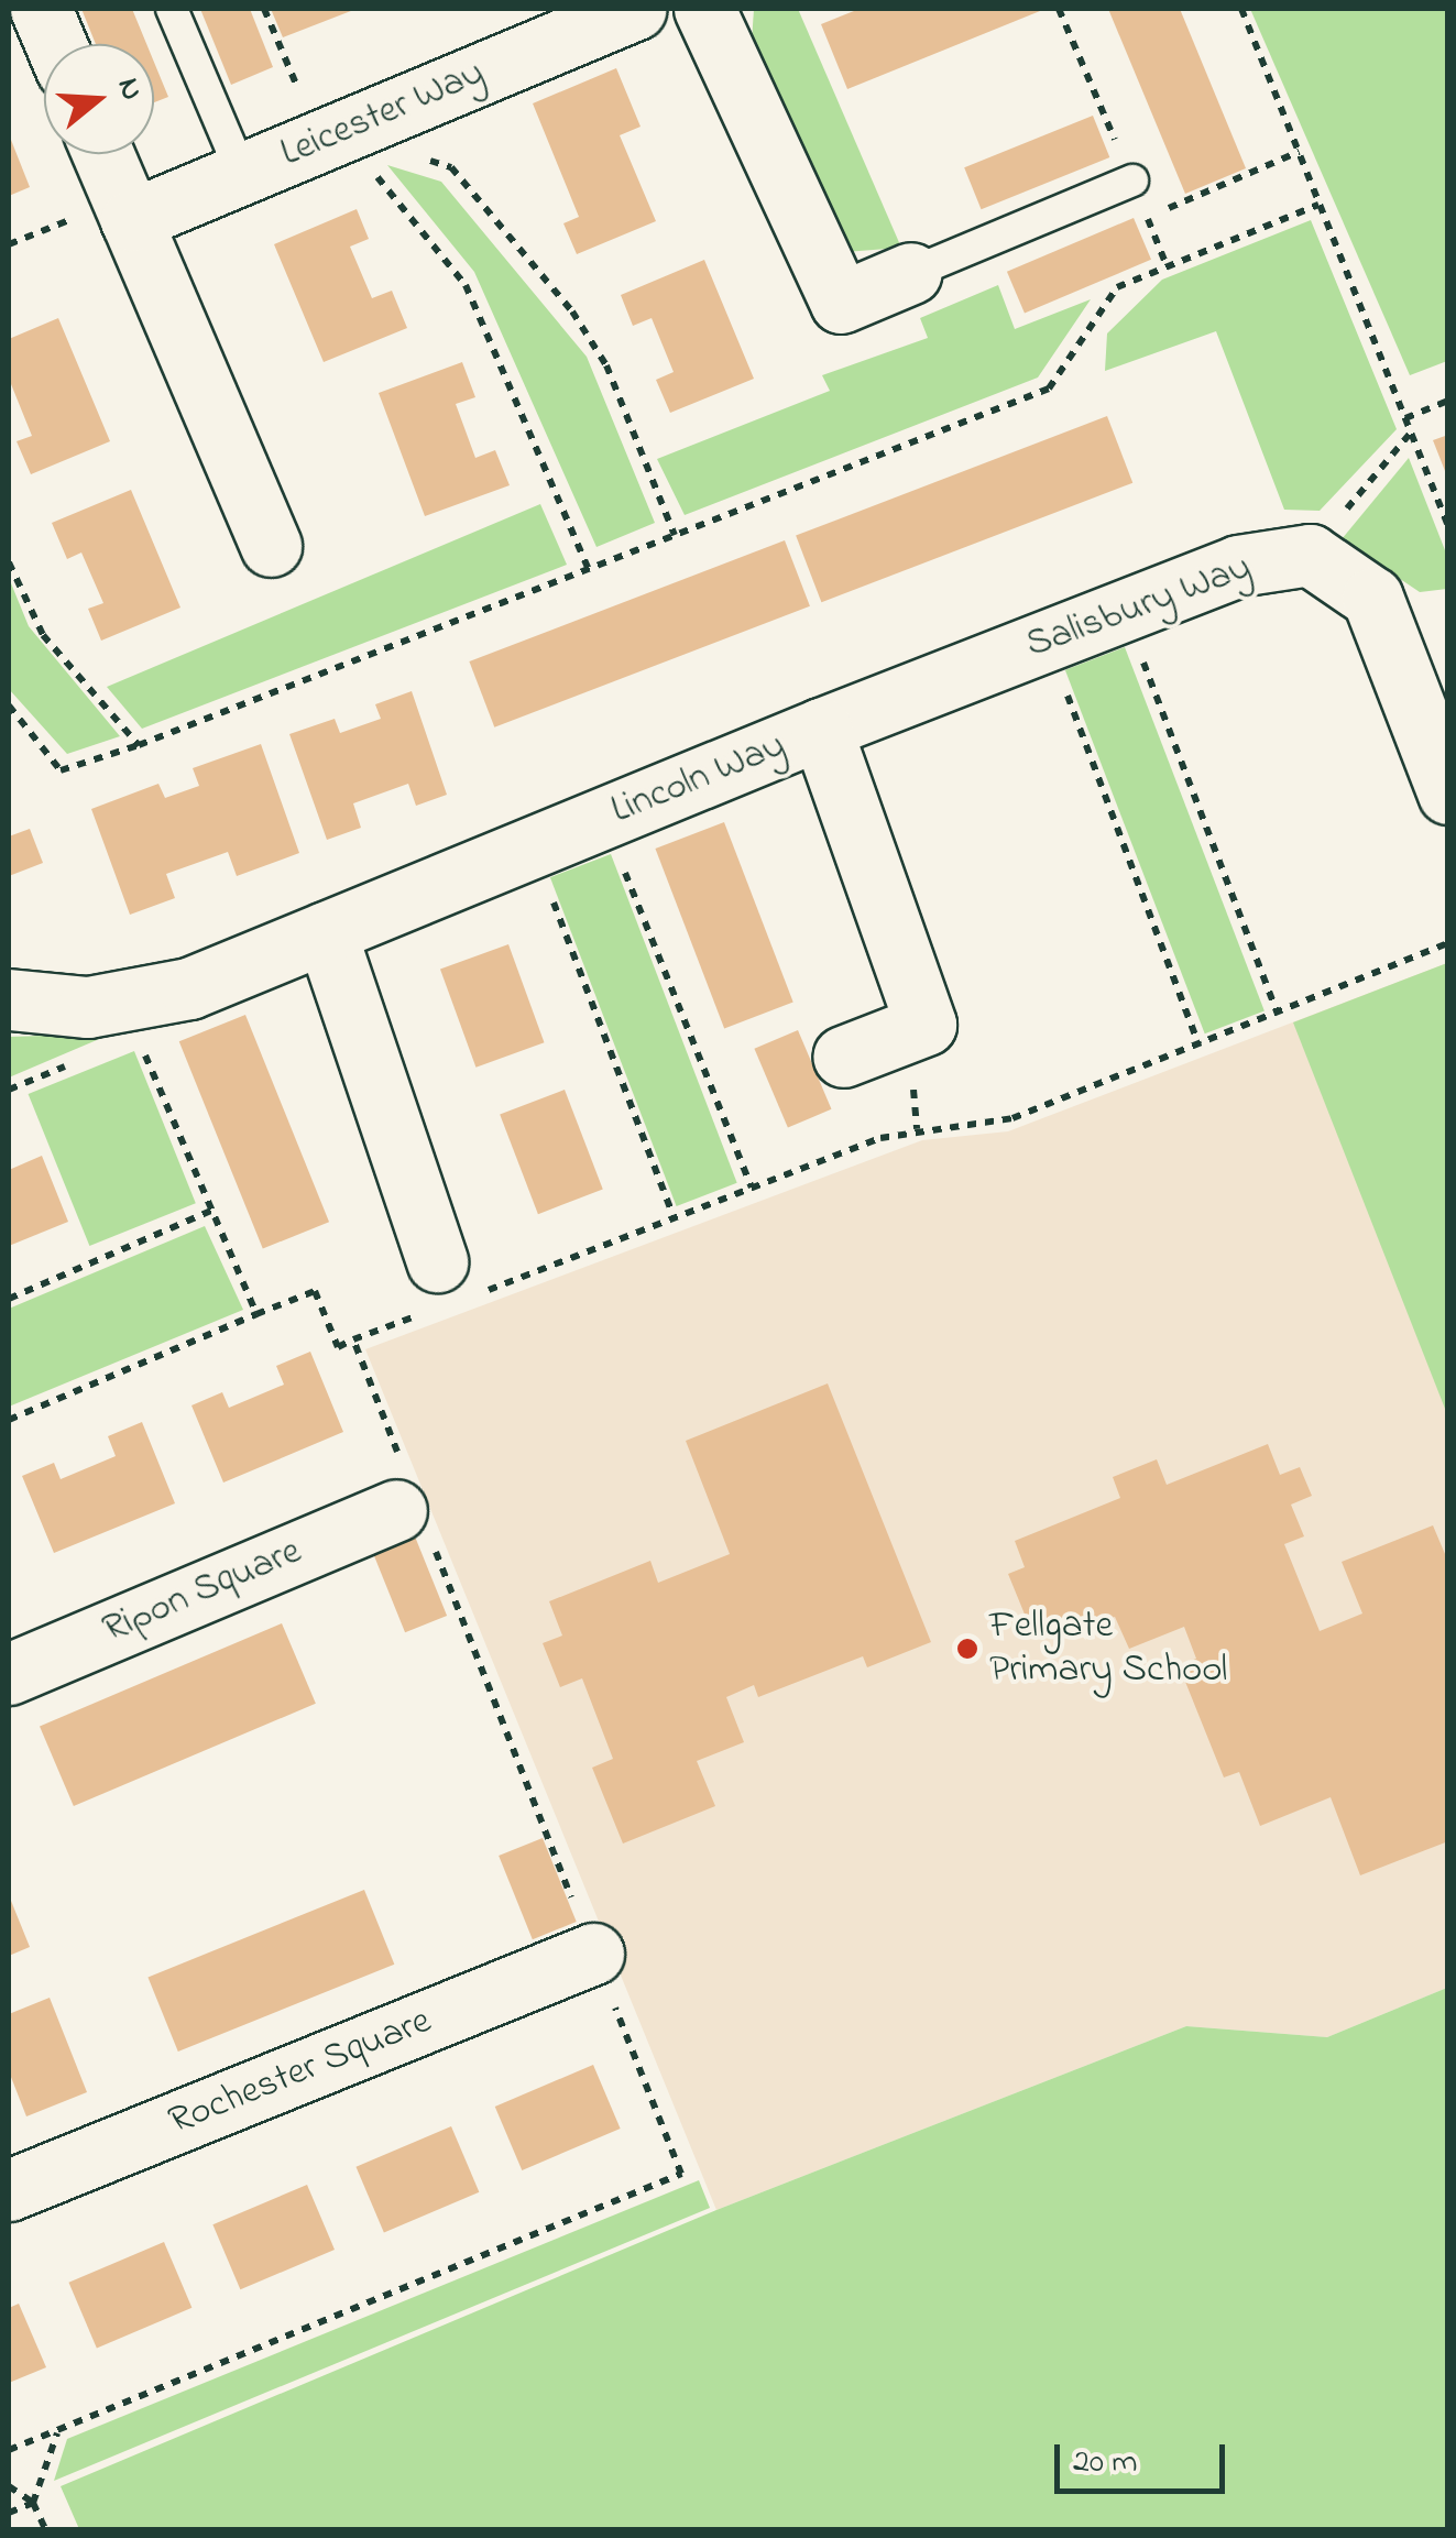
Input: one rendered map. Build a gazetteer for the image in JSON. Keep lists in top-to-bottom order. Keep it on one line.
{"streets":{"street":["Leicester Way","Salisbury Way","Lincoln Way","Ripon Square","Rochester Square"]},"crossings":[["Salisbury Way","Lincoln Way"]],"places":["Fellgate Primary School"],"scale_bar":"20 m","north":"right"}
